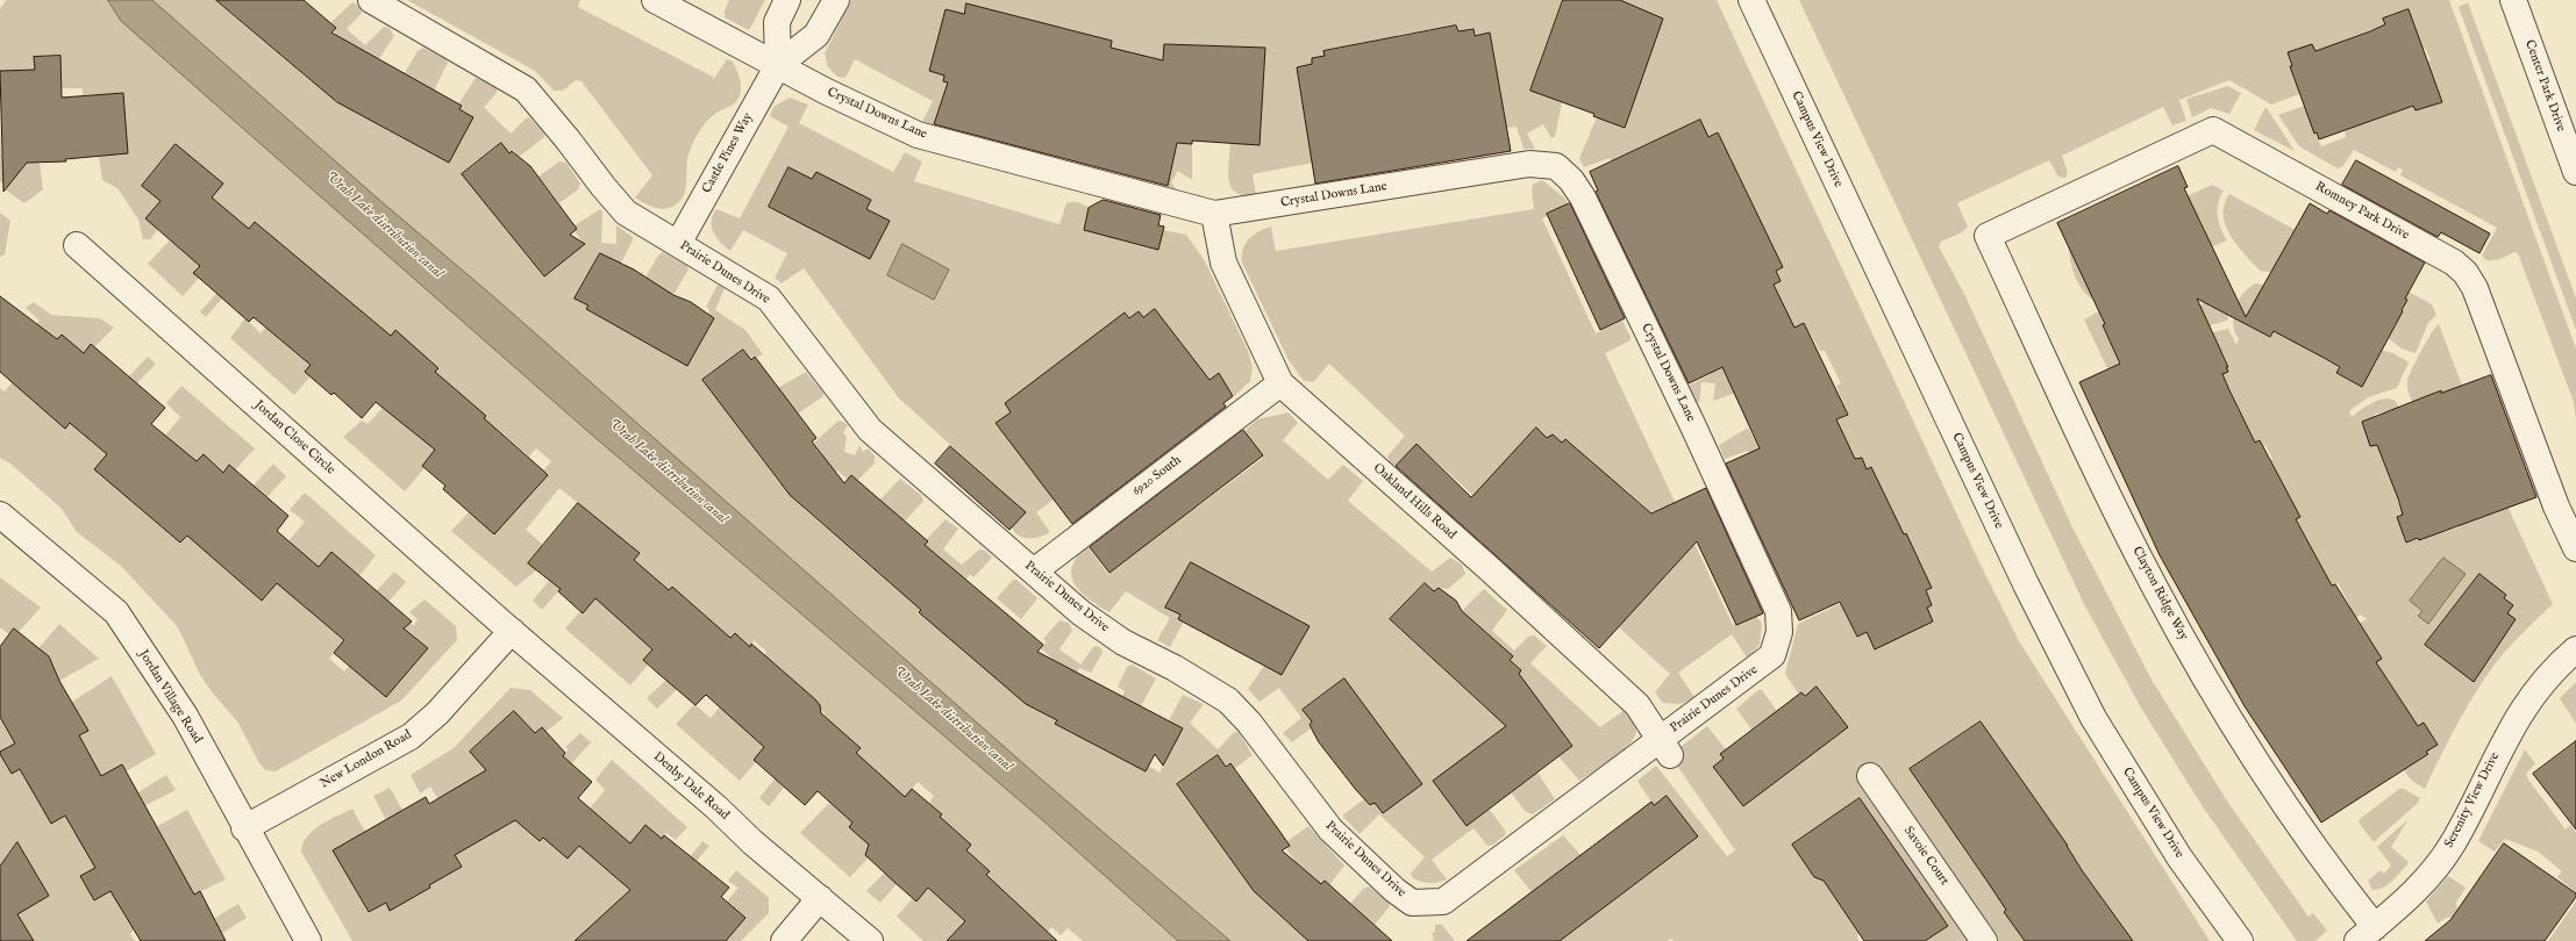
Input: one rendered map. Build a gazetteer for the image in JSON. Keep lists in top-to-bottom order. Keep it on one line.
{"streets":{"street":["Center Park Drive","Crystal Downs Lane","Campus View Drive","Castle Pines Way","Romney Park Drive","Prairie Dunes Drive","Jordan Close Circle","6920 South","Oakland Hills Road","Clayton Ridge Way","Jordan Village Road","New London Road","Denby Dale Road","Serenity View Drive","Savoie Court"]},"crossings":[["Crystal Downs Lane","Castle Pines Way"],["Crystal Downs Lane","Prairie Dunes Drive"],["Crystal Downs Lane","Oakland Hills Road"],["Castle Pines Way","Prairie Dunes Drive"],["Romney Park Drive","Clayton Ridge Way"],["Prairie Dunes Drive","6920 South"],["Prairie Dunes Drive","Oakland Hills Road"],["Jordan Close Circle","New London Road"],["Jordan Close Circle","Denby Dale Road"],["6920 South","Oakland Hills Road"],["Clayton Ridge Way","Serenity View Drive"],["Jordan Village Road","New London Road"],["New London Road","Denby Dale Road"]],"water":["Utah Lake distribution canal"]}
